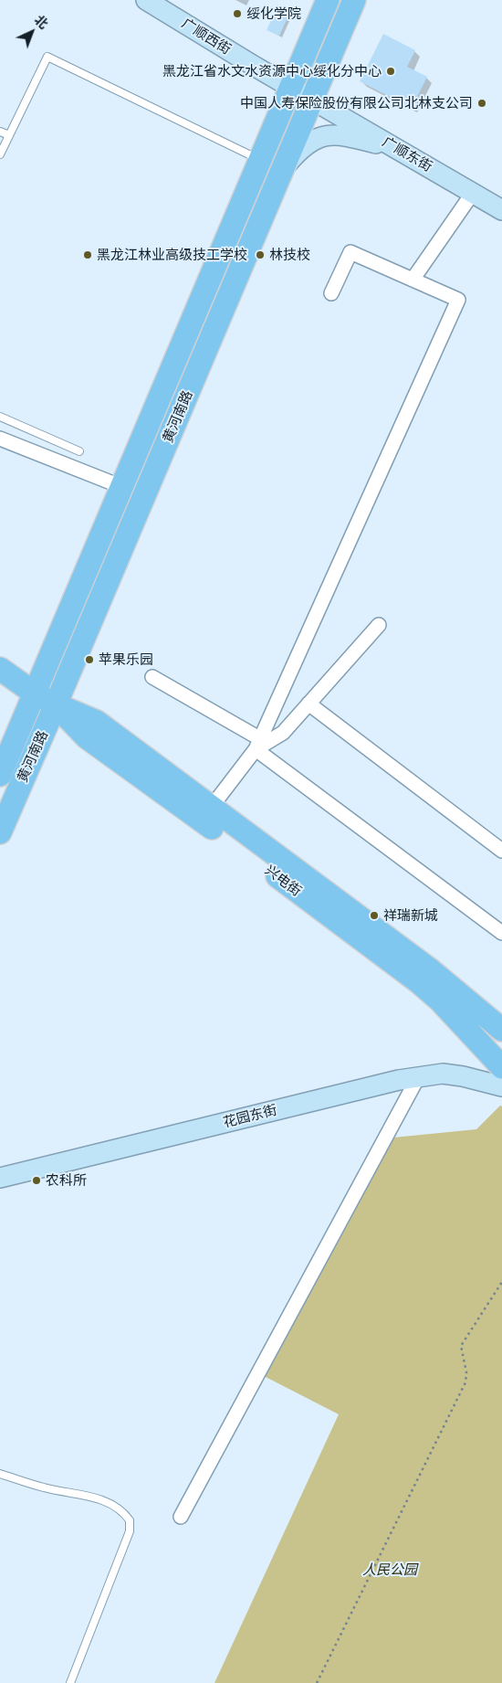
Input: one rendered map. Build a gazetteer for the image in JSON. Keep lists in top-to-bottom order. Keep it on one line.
{"streets":{"main road":["广顺西街","广顺东街","黄河南路","兴电街","花园东街"]},"crossings":[["广顺西街","广顺东街"],["广顺西街","黄河南路"],["广顺东街","黄河南路"],["黄河南路","兴电街"]],"parks":["人民公园"],"places":["绥化学院","黑龙江省水文水资源中心绥化分中心","中国人寿保险股份有限公司北林支公司","黑龙江林业高级技工学校","林技校","苹果乐园","祥瑞新城","农科所"],"north":"top right"}
